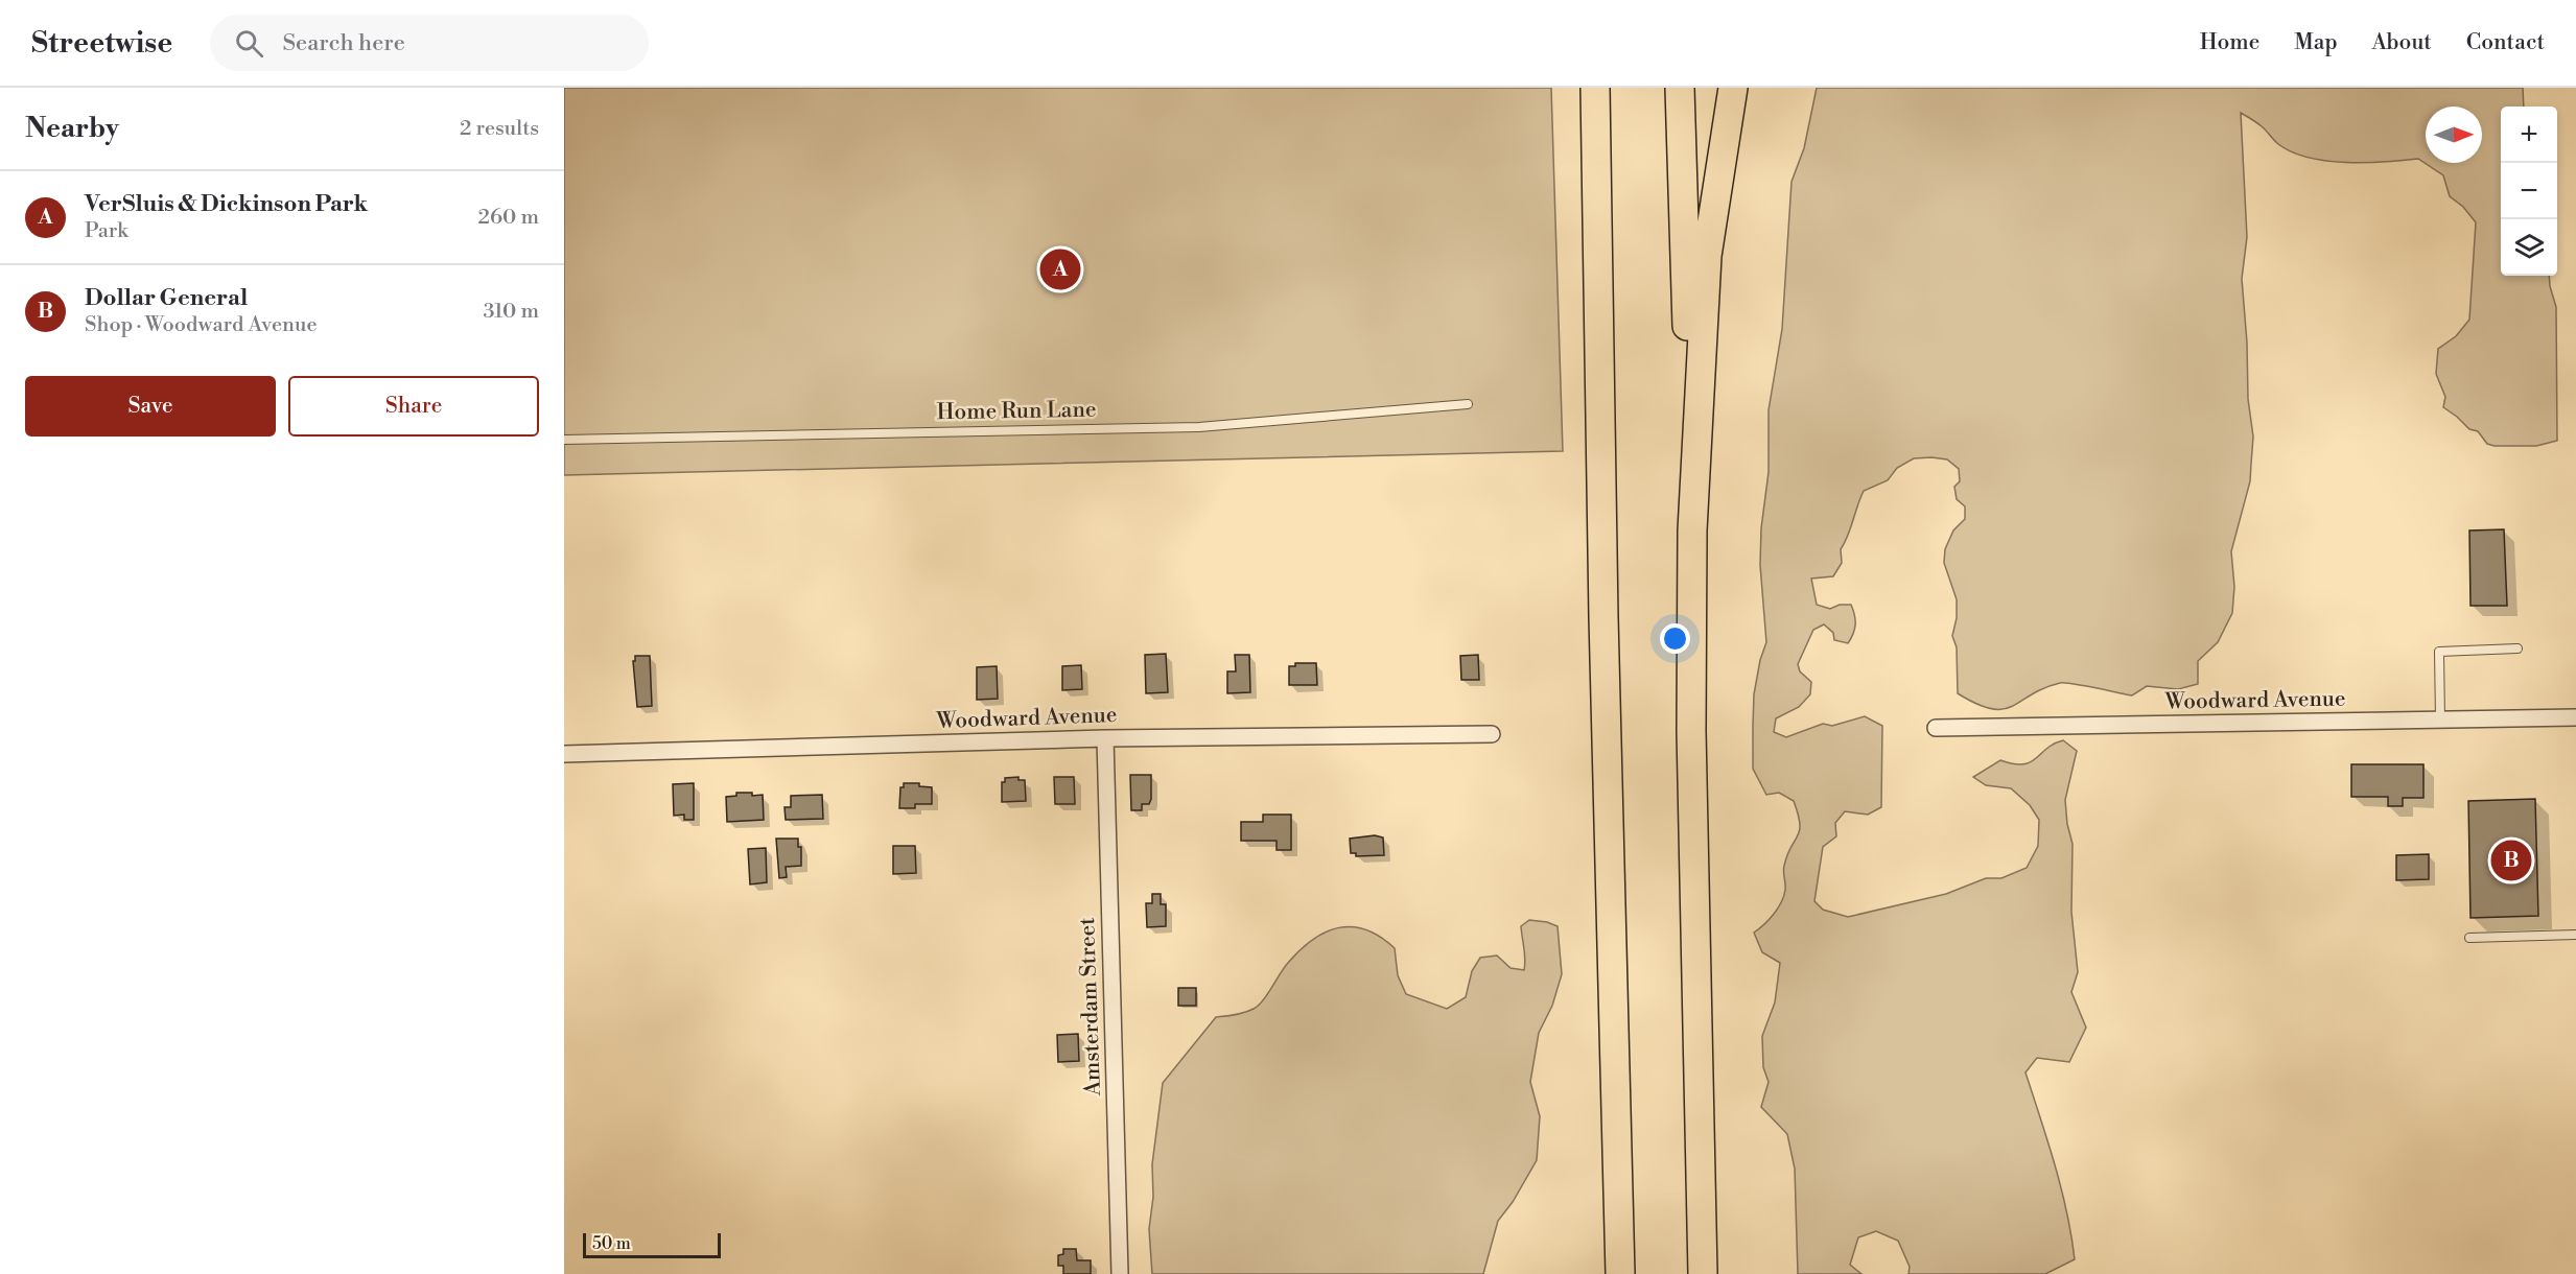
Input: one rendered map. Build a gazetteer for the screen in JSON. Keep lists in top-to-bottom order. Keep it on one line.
{"streets":{"street":["Woodward Avenue","Amsterdam Street"],"lane":["Home Run Lane"]},"crossings":[["Woodward Avenue","Amsterdam Street"]],"scale_bar":"50 m","north":"right","page":{"header":"Streetwise","search":"Search here","nav":["Home","Map","About","Contact"],"heading":["Nearby","2 results"],"map_buttons":["+","−"],"list":[{"mark":"A","name":"VerSluis & Dickinson Park","note":"Park","value":"260 m"},{"mark":"B","name":"Dollar General","note":"Shop · Woodward Avenue","value":"310 m"}],"pins":["A","B"],"buttons":["Save","Share"],"scale":"50 m"}}
